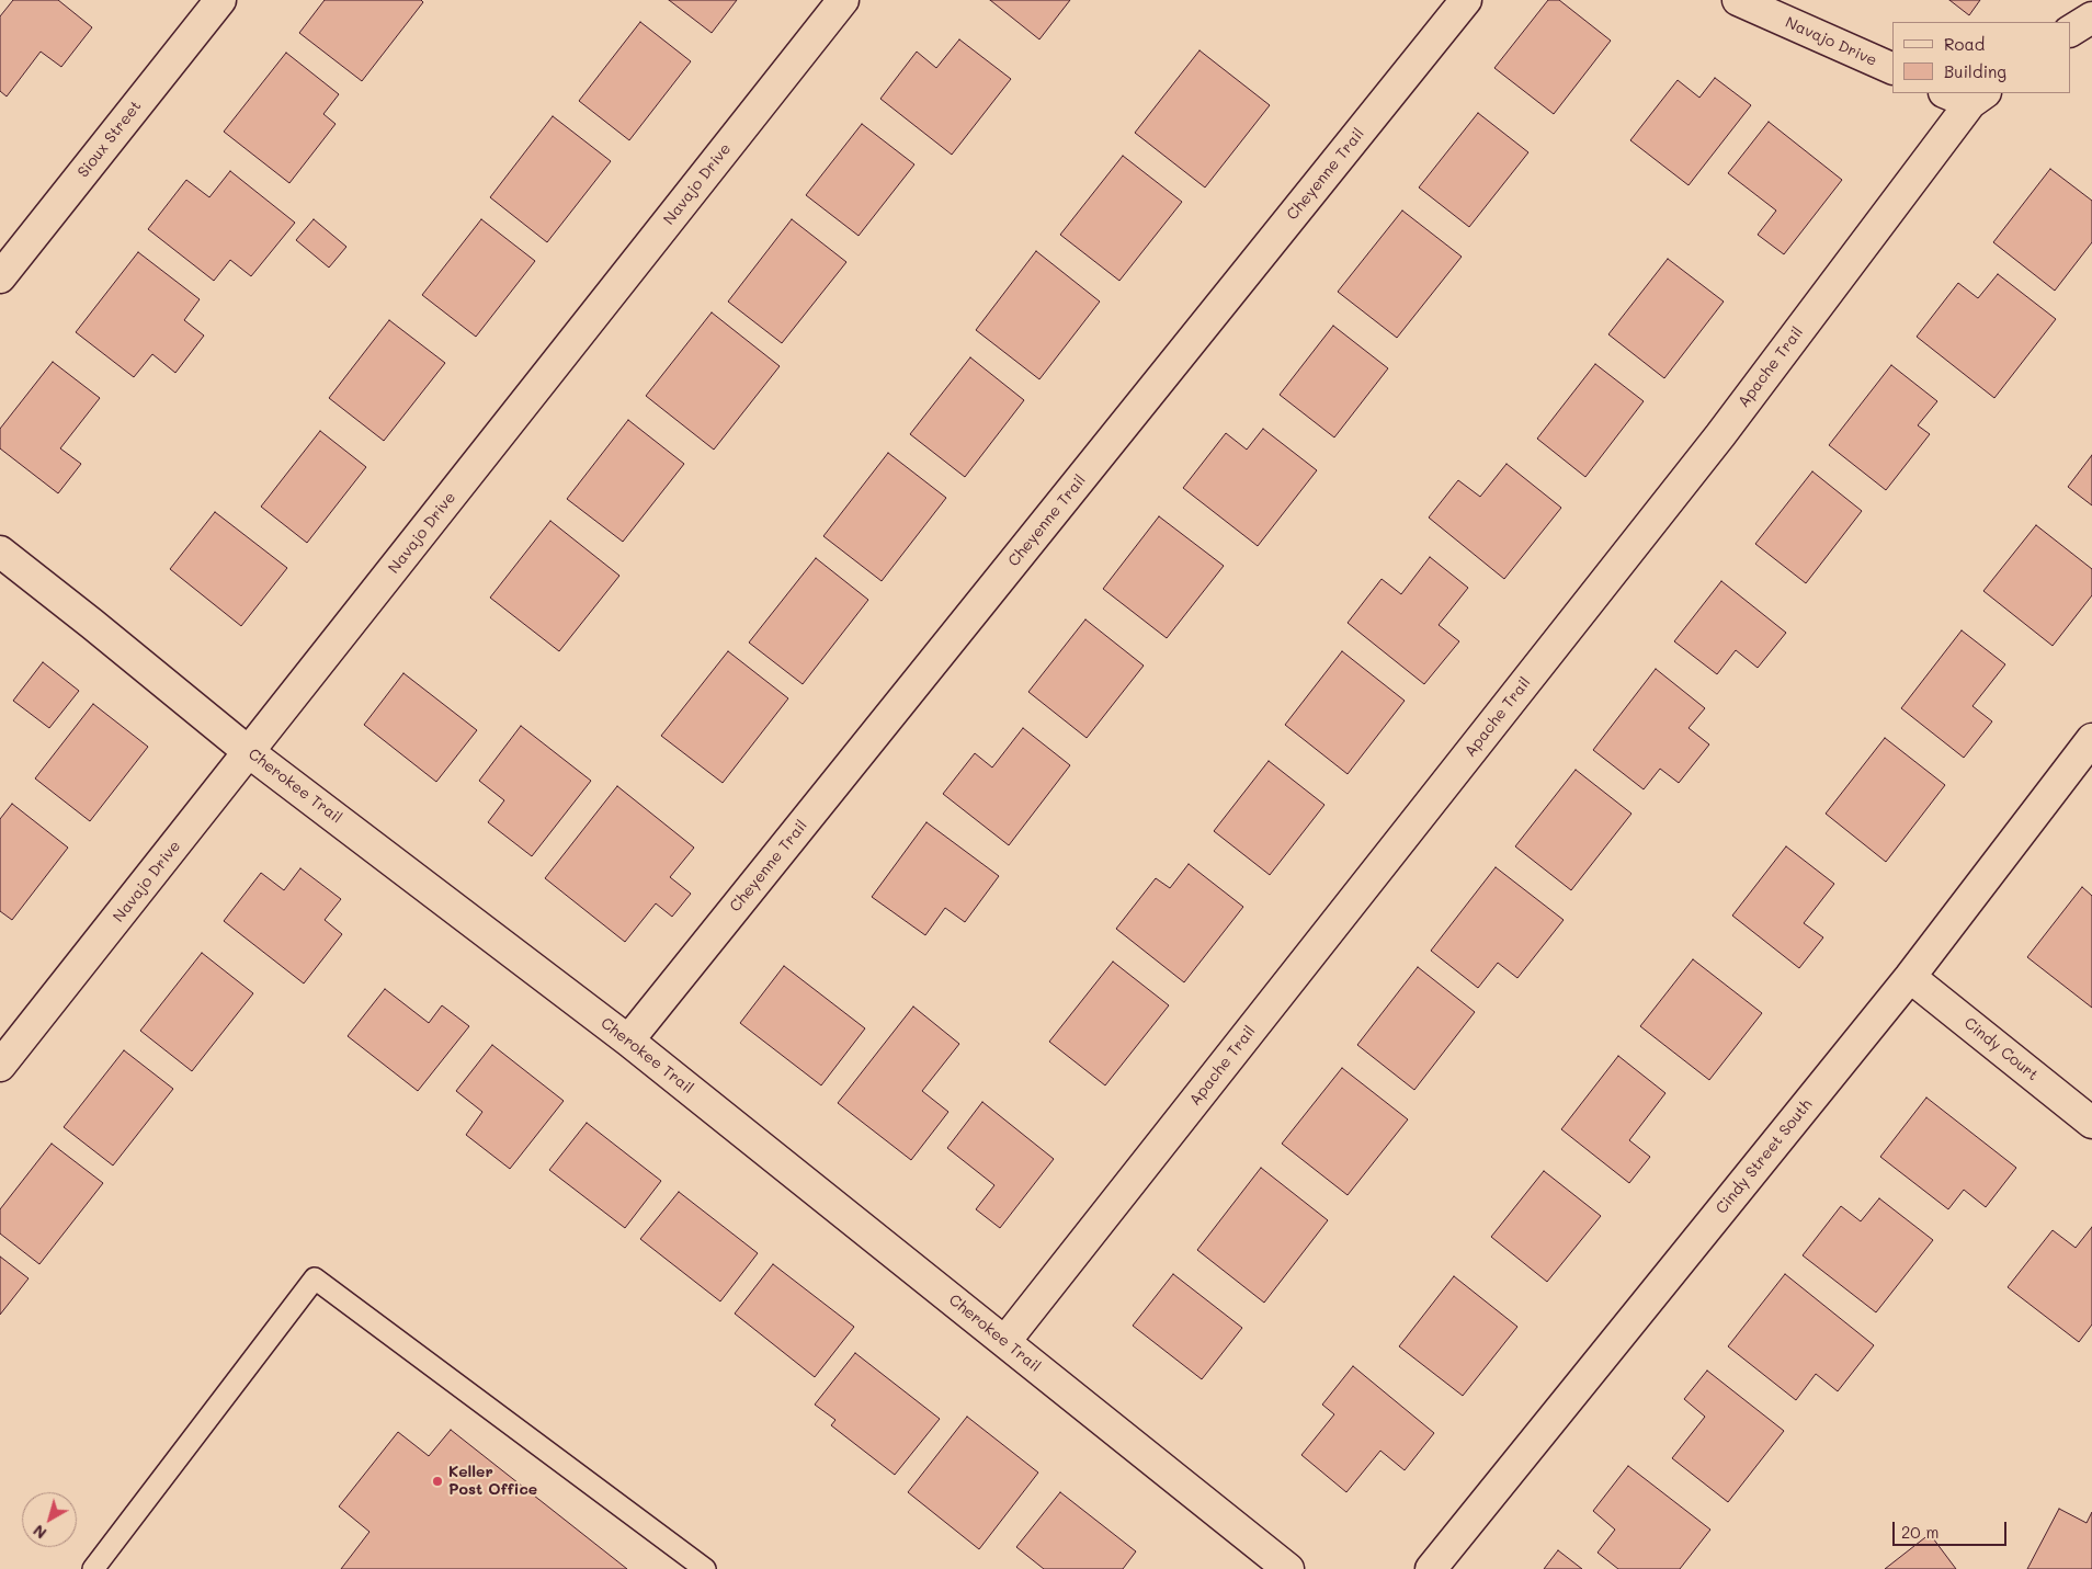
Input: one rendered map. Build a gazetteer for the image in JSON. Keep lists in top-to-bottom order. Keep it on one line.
{"streets":{"street":["Navajo Drive","Sioux Street","Cheyenne Trail","Apache Trail","Cherokee Trail","Cindy Court","Cindy Street South"]},"crossings":[["Navajo Drive","Cherokee Trail"],["Cheyenne Trail","Cherokee Trail"],["Apache Trail","Cherokee Trail"],["Cindy Court","Cindy Street South"]],"places":["Keller Post Office"],"legend":["Road","Building"],"scale_bar":"20 m","north":"bottom left"}
